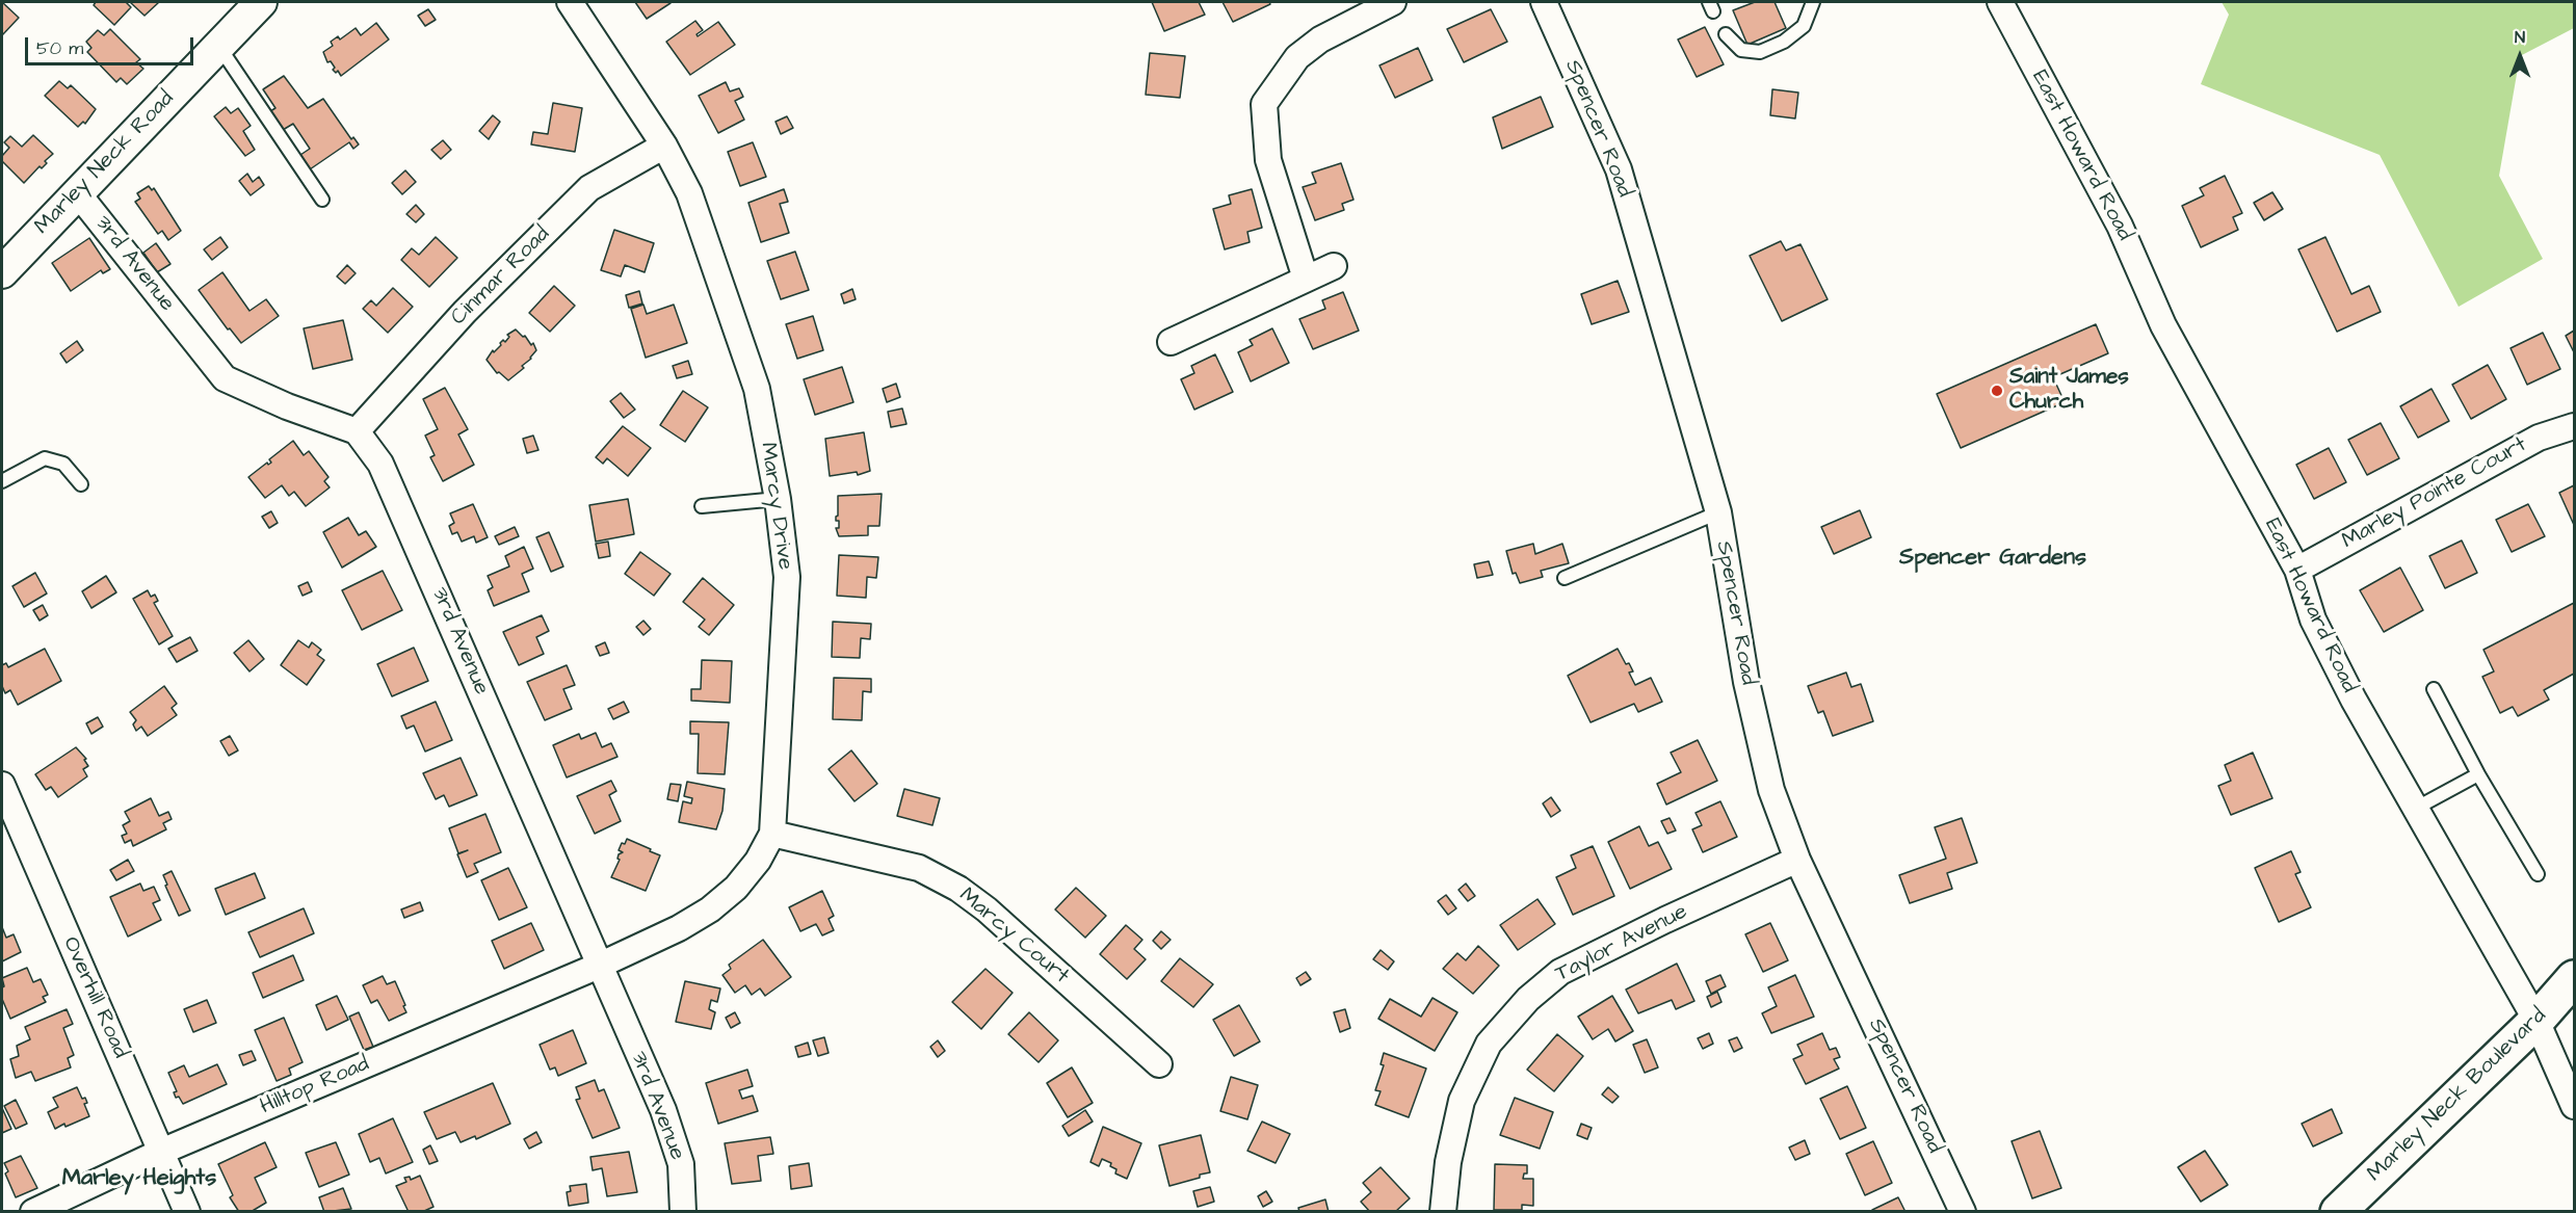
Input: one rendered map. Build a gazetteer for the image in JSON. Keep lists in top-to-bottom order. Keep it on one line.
{"streets":{"main road":["Marley Neck Boulevard"],"street":["Spencer Road","East Howard Road","Marley Neck Road","3rd Avenue","Cinmar Road","Marley Pointe Court","Marcy Drive","Marcy Court","Taylor Avenue","Overhill Road","Hilltop Road"]},"crossings":[["Spencer Road","Taylor Avenue"],["East Howard Road","Marley Pointe Court"],["East Howard Road","Marley Neck Boulevard"],["Marley Neck Road","3rd Avenue"],["3rd Avenue","Cinmar Road"],["3rd Avenue","Marcy Drive"],["3rd Avenue","Hilltop Road"],["Cinmar Road","Marcy Drive"],["Marcy Drive","Marcy Court"],["Marcy Drive","Hilltop Road"],["Overhill Road","Hilltop Road"]],"districts":["Spencer Gardens","Marley Heights"],"places":["Saint James Church"],"scale_bar":"50 m","north":"top"}
